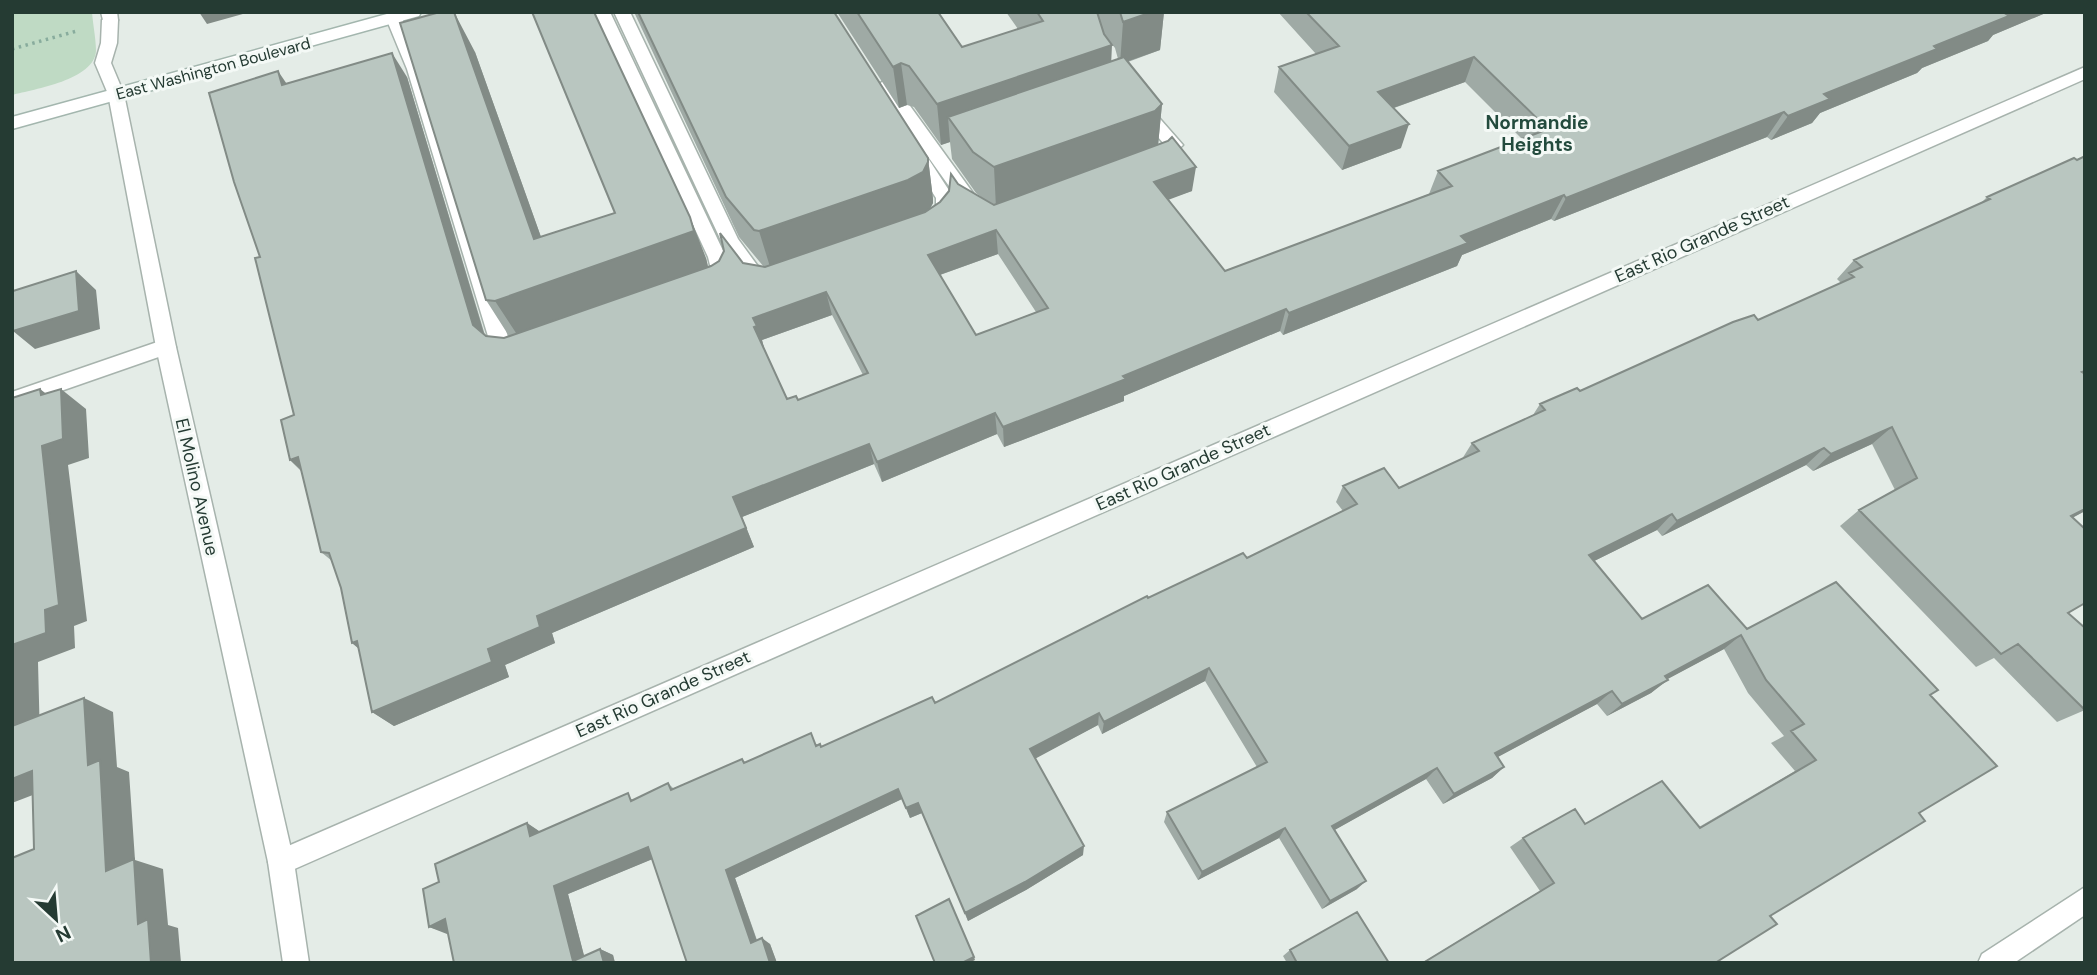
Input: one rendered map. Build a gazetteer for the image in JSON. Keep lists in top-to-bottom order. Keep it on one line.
{"streets":{"street":["East Washington Boulevard","East Rio Grande Street","El Molino Avenue"]},"crossings":[["East Washington Boulevard","El Molino Avenue"],["East Rio Grande Street","El Molino Avenue"]],"districts":["Normandie Heights"],"north":"bottom right"}
